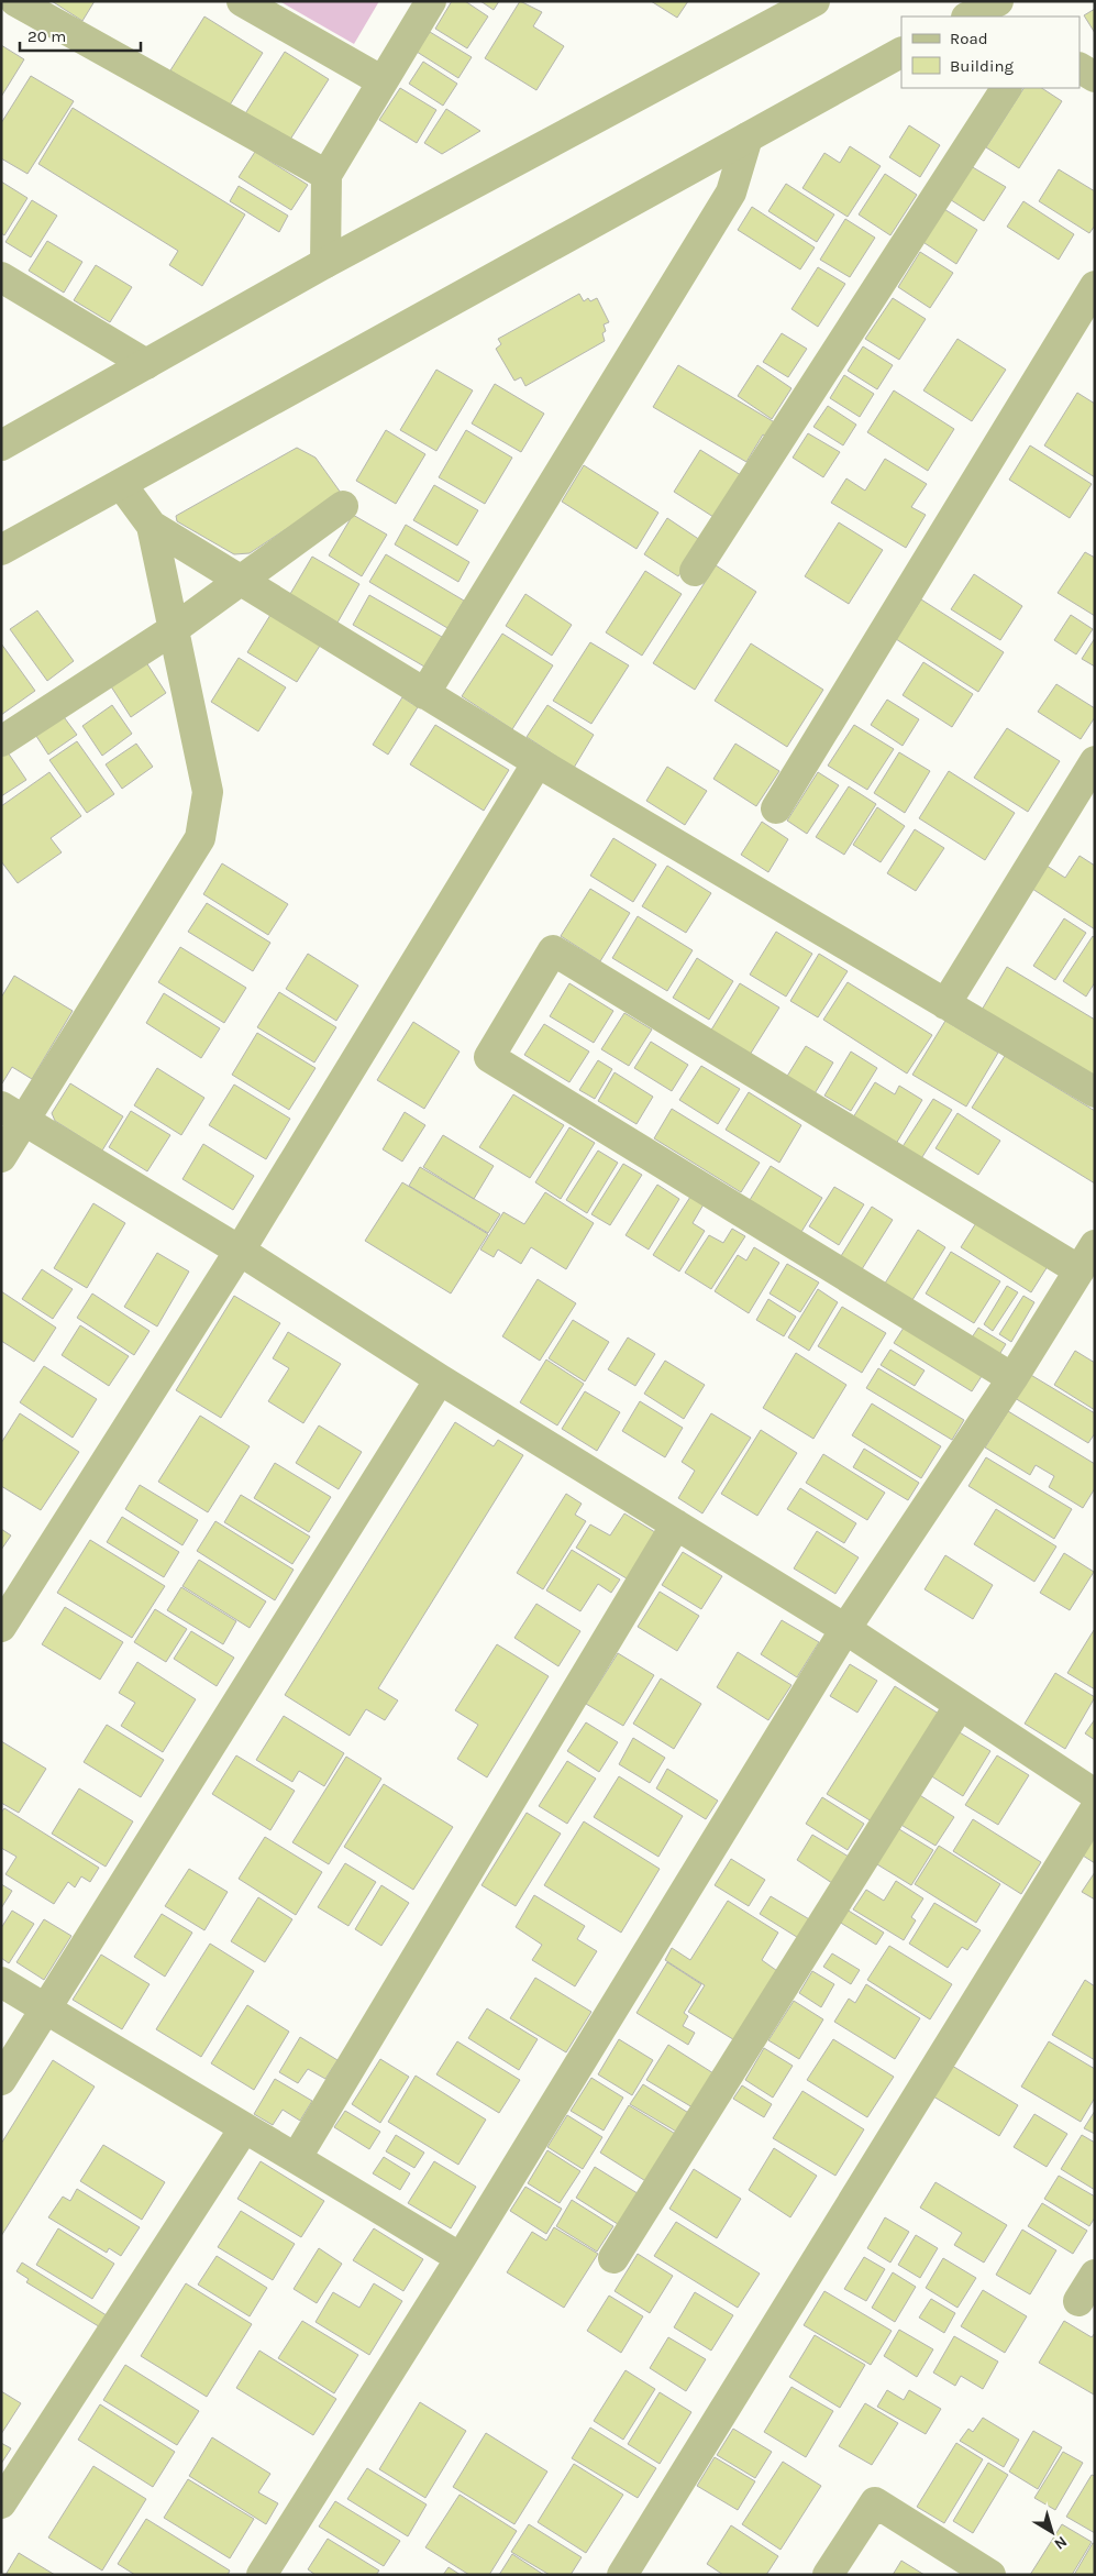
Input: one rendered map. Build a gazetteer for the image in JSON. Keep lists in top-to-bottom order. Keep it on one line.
{"legend":["Road","Building"],"scale_bar":"20 m","north":"bottom right"}
